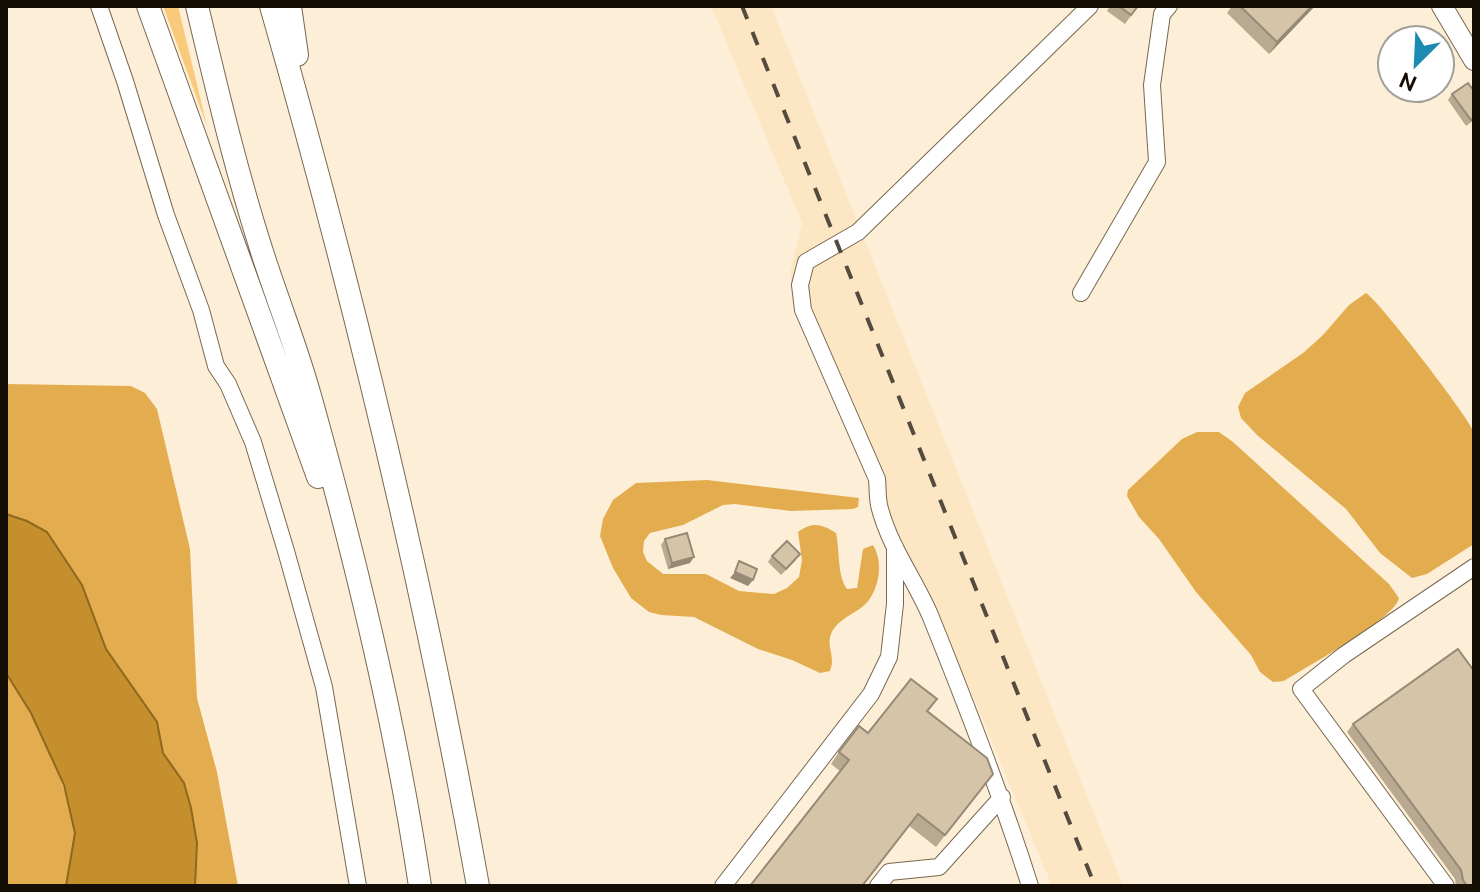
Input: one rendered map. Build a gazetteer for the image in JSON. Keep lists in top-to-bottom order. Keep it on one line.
{"north":"bottom left"}
